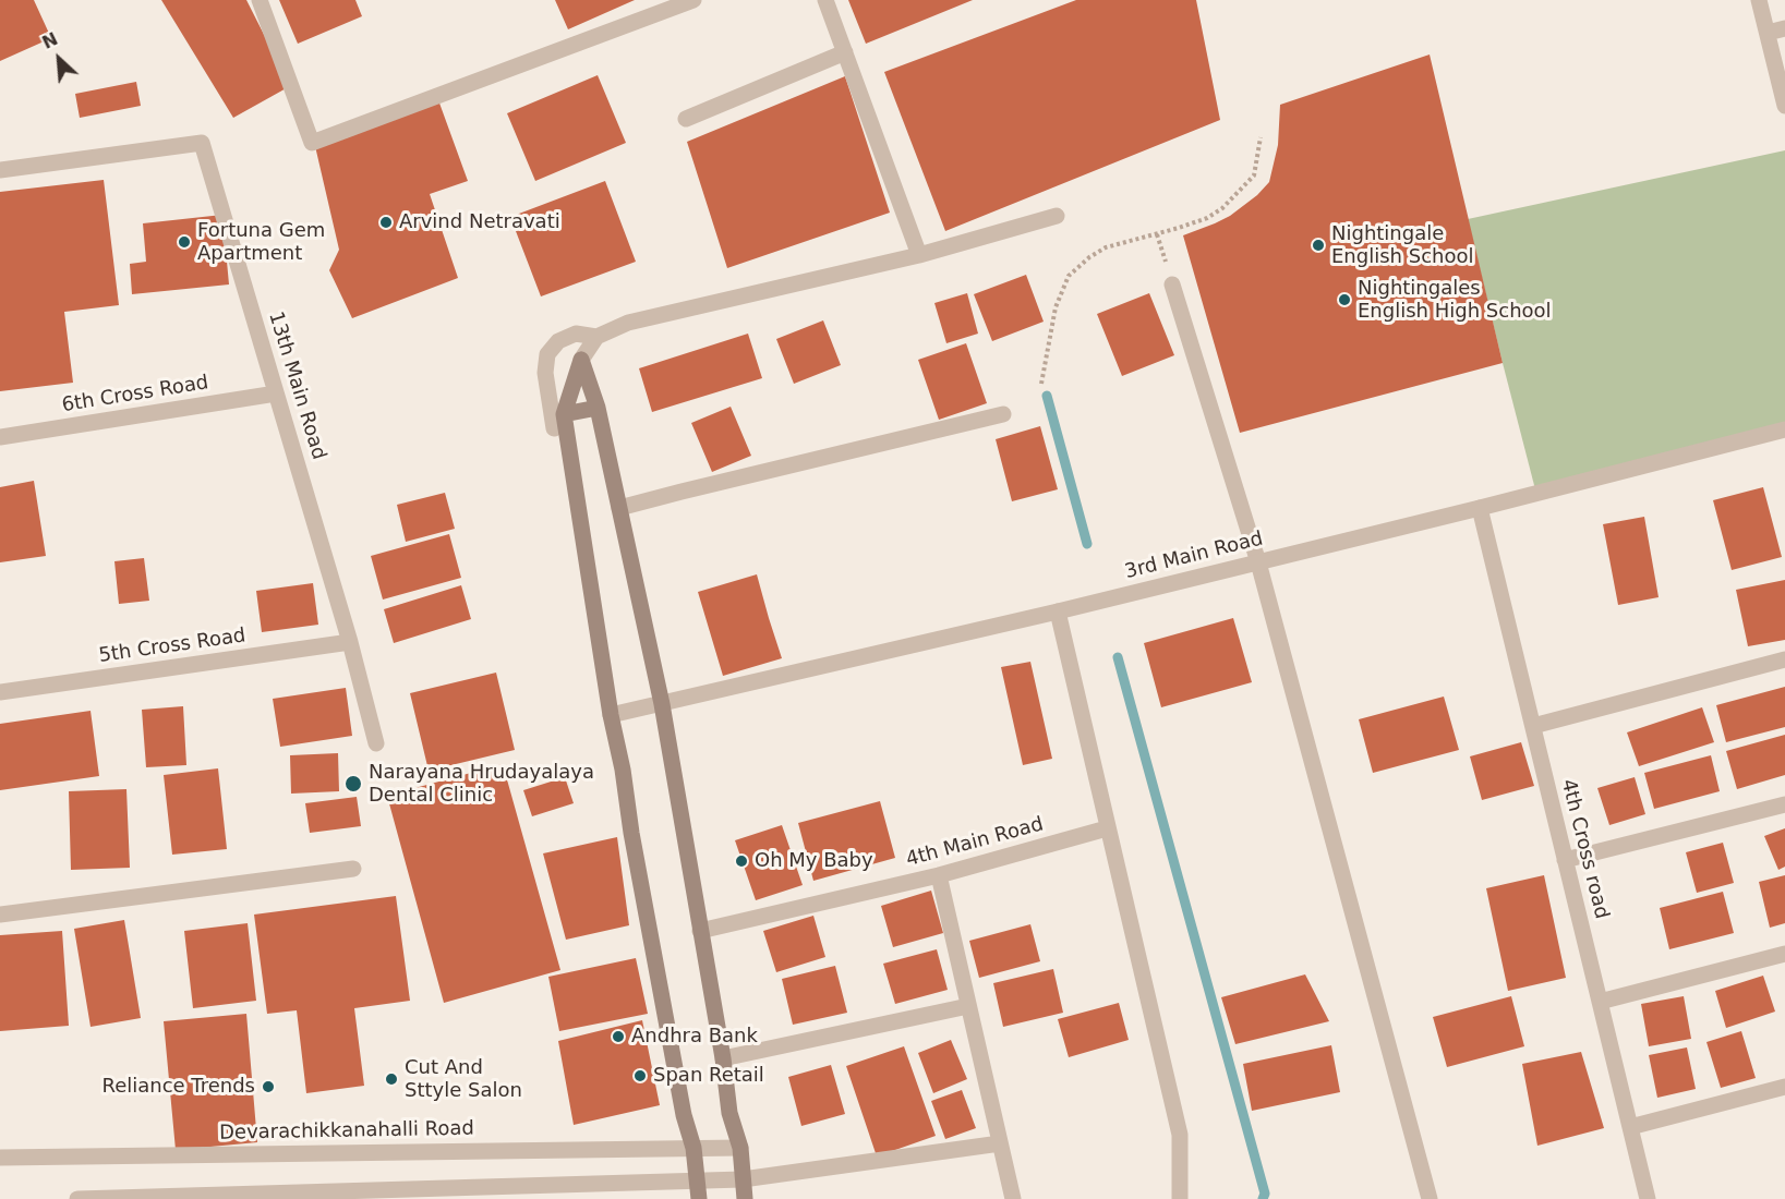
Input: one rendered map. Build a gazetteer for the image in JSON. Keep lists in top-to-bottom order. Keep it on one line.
{"streets":{"street":["13th Main Road","6th Cross Road","3rd Main Road","5th Cross Road","4th Main Road","4th Cross road","Devarachikkanahalli Road"]},"crossings":[["13th Main Road","6th Cross Road"],["13th Main Road","5th Cross Road"],["3rd Main Road","4th Cross road"]],"places":["Arvind Netravati","Fortuna Gem Apartment","Nightingale English School","Nightingales English High School","Narayana Hrudayalaya Dental Clinic","Oh My Baby","Andhra Bank","Span Retail","Cut And Sttyle Salon","Reliance Trends"],"north":"top left"}
